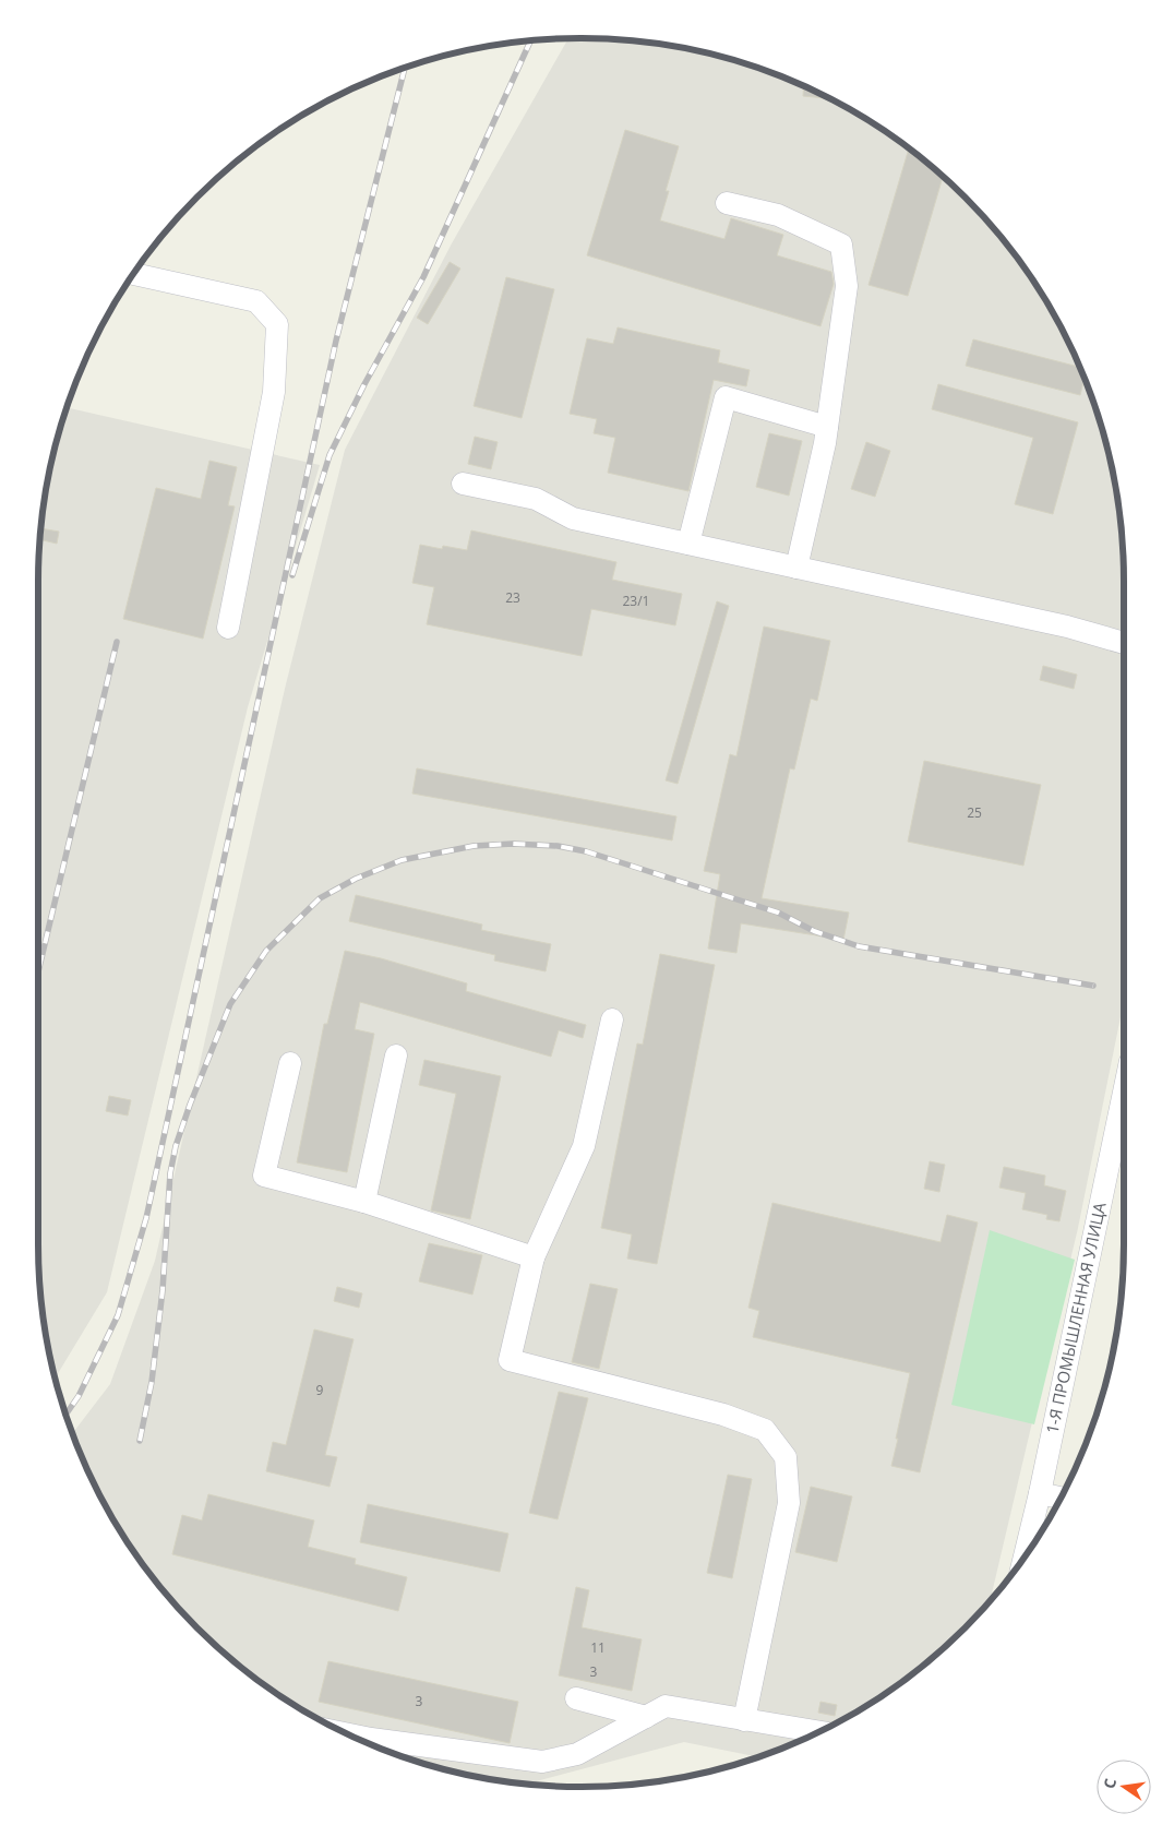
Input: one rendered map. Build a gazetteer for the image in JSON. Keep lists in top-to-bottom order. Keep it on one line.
{"streets":{"street":["1-Я ПРОМЫШЛЕННАЯ УЛИЦА"]},"house_numbers":["23","23/1","25","9","11","3","3"],"north":"left"}
